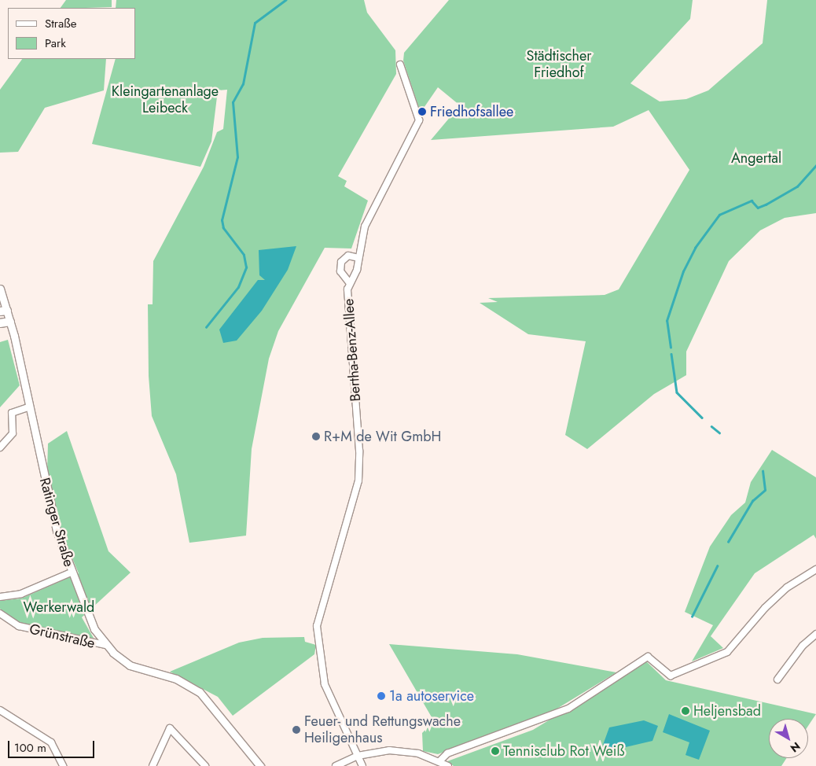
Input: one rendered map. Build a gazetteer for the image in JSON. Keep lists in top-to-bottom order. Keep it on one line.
{"streets":{"main road":["Ratinger Straße"],"street":["Bertha-Benz-Allee","Grünstraße"]},"crossings":[["Ratinger Straße","Grünstraße"]],"parks":["Städtischer Friedhof","Kleingartenanlage Leibeck","Angertal","Werkerwald"],"places":["Friedhofsallee","R+M de Wit GmbH","1a autoservice","Heljensbad","Feuer- und Rettungswache Heiligenhaus","Tennisclub Rot Weiß"],"legend":["Straße","Park"],"scale_bar":"100 m","north":"bottom right"}
